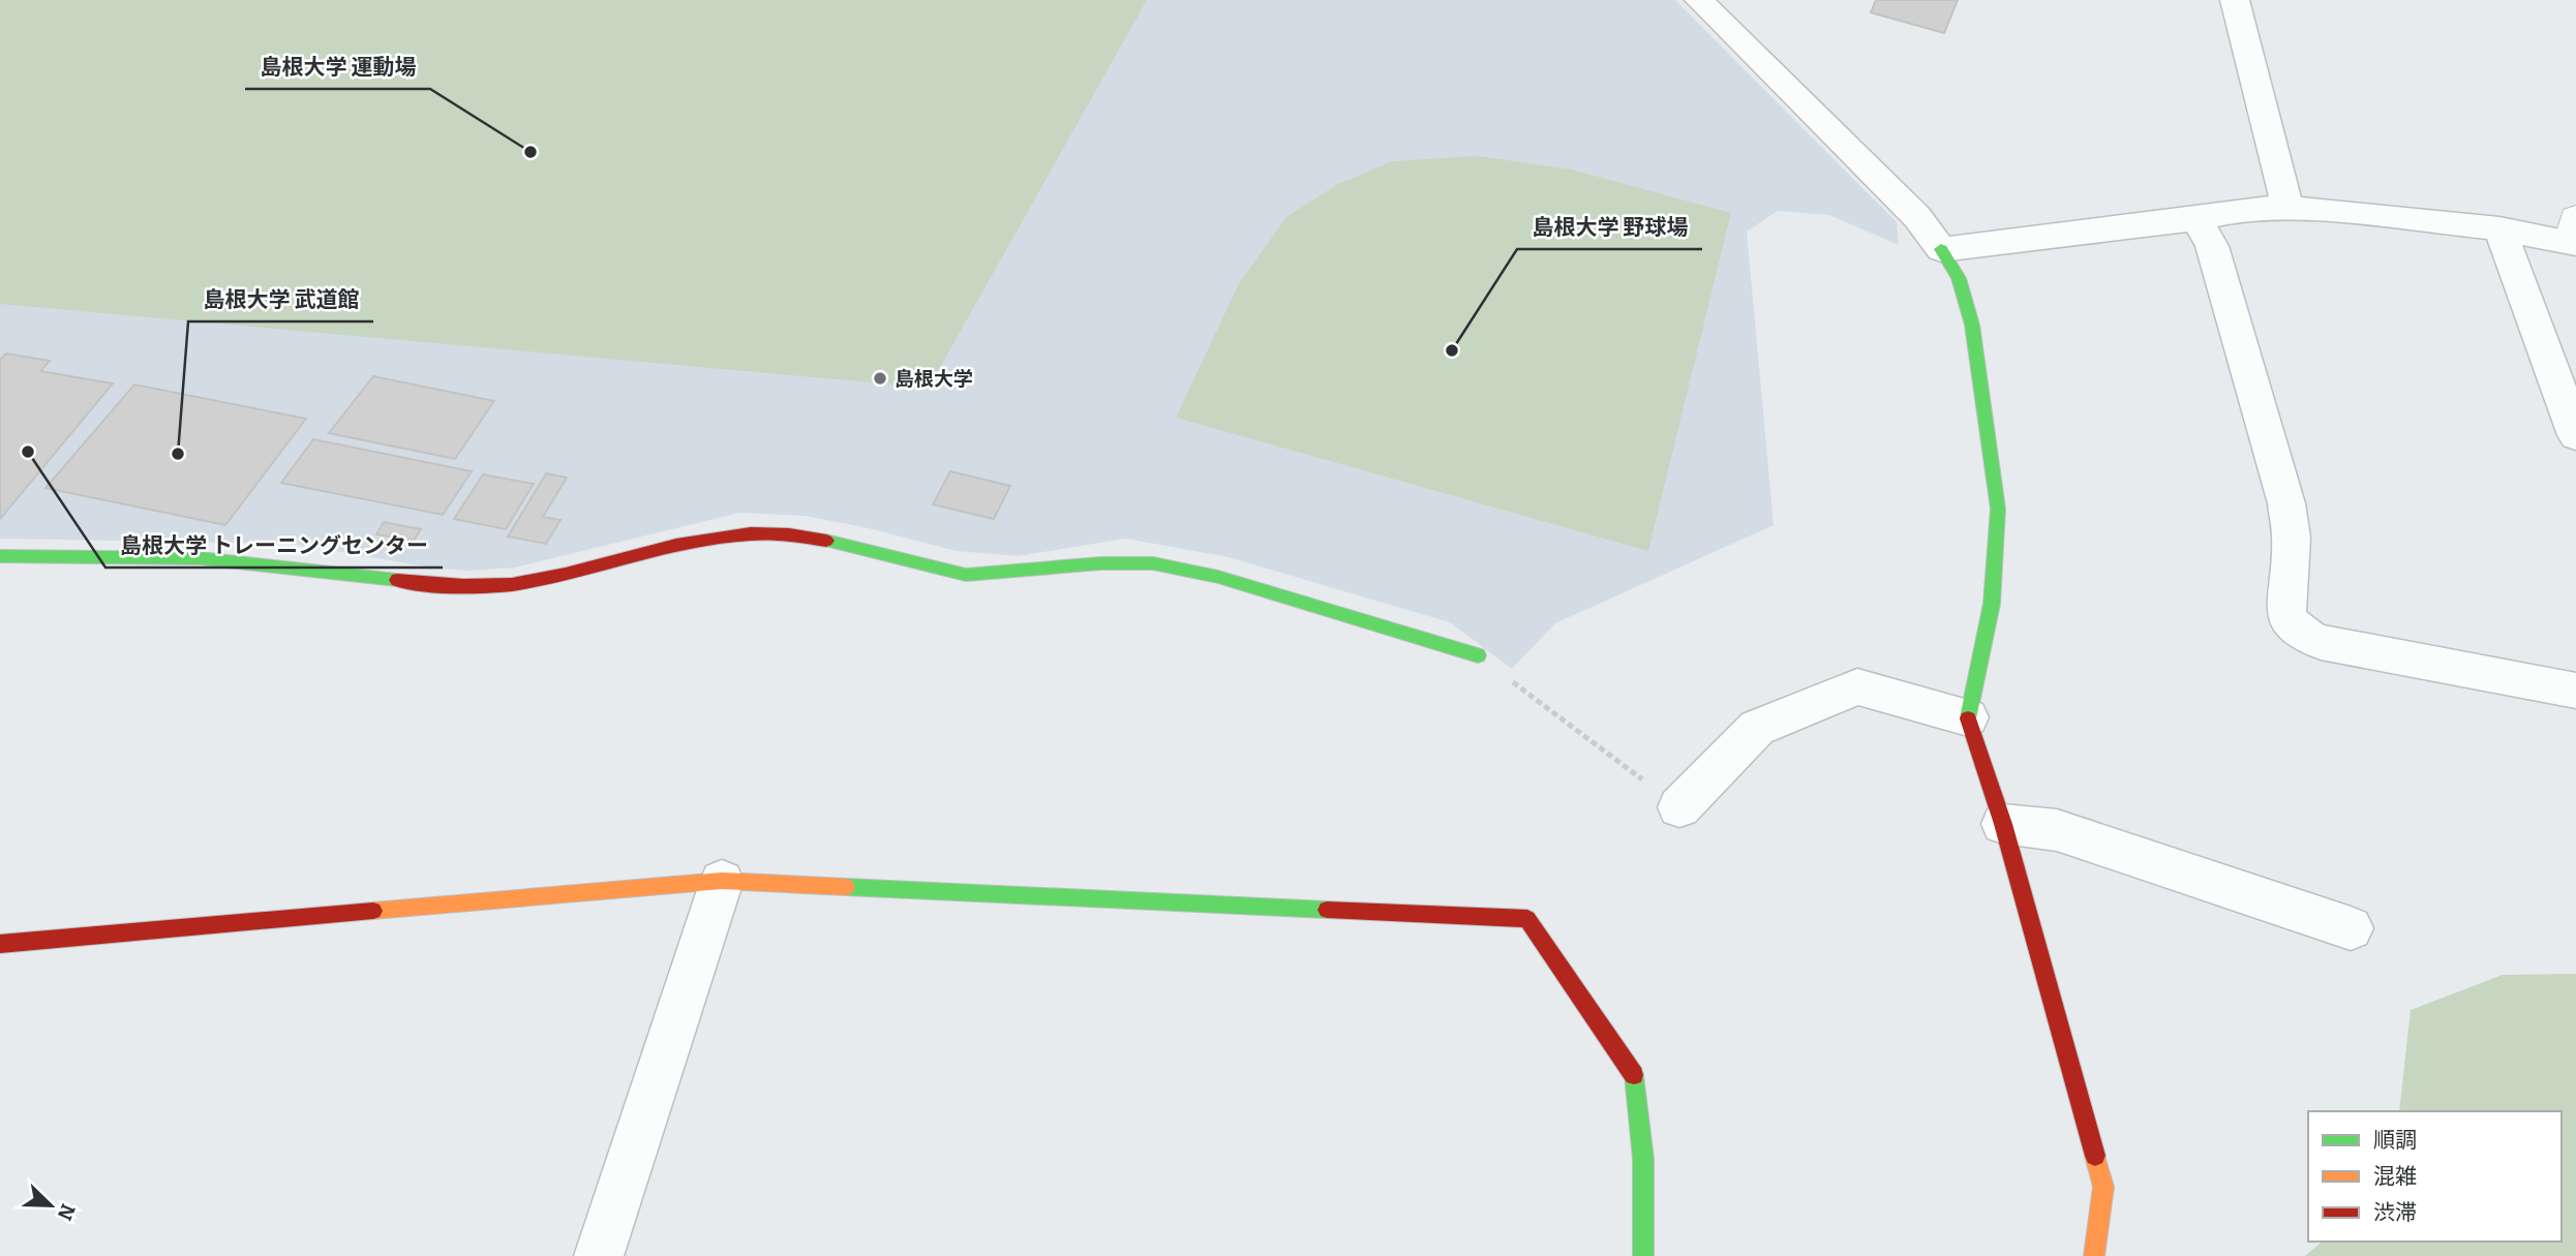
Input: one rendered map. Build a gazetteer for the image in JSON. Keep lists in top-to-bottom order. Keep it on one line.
{"places":["島根大学 運動場","島根大学 野球場","島根大学","島根大学 トレーニングセンター","島根大学 武道館"],"legend":["順調","混雑","渋滞"],"north":"bottom right"}
